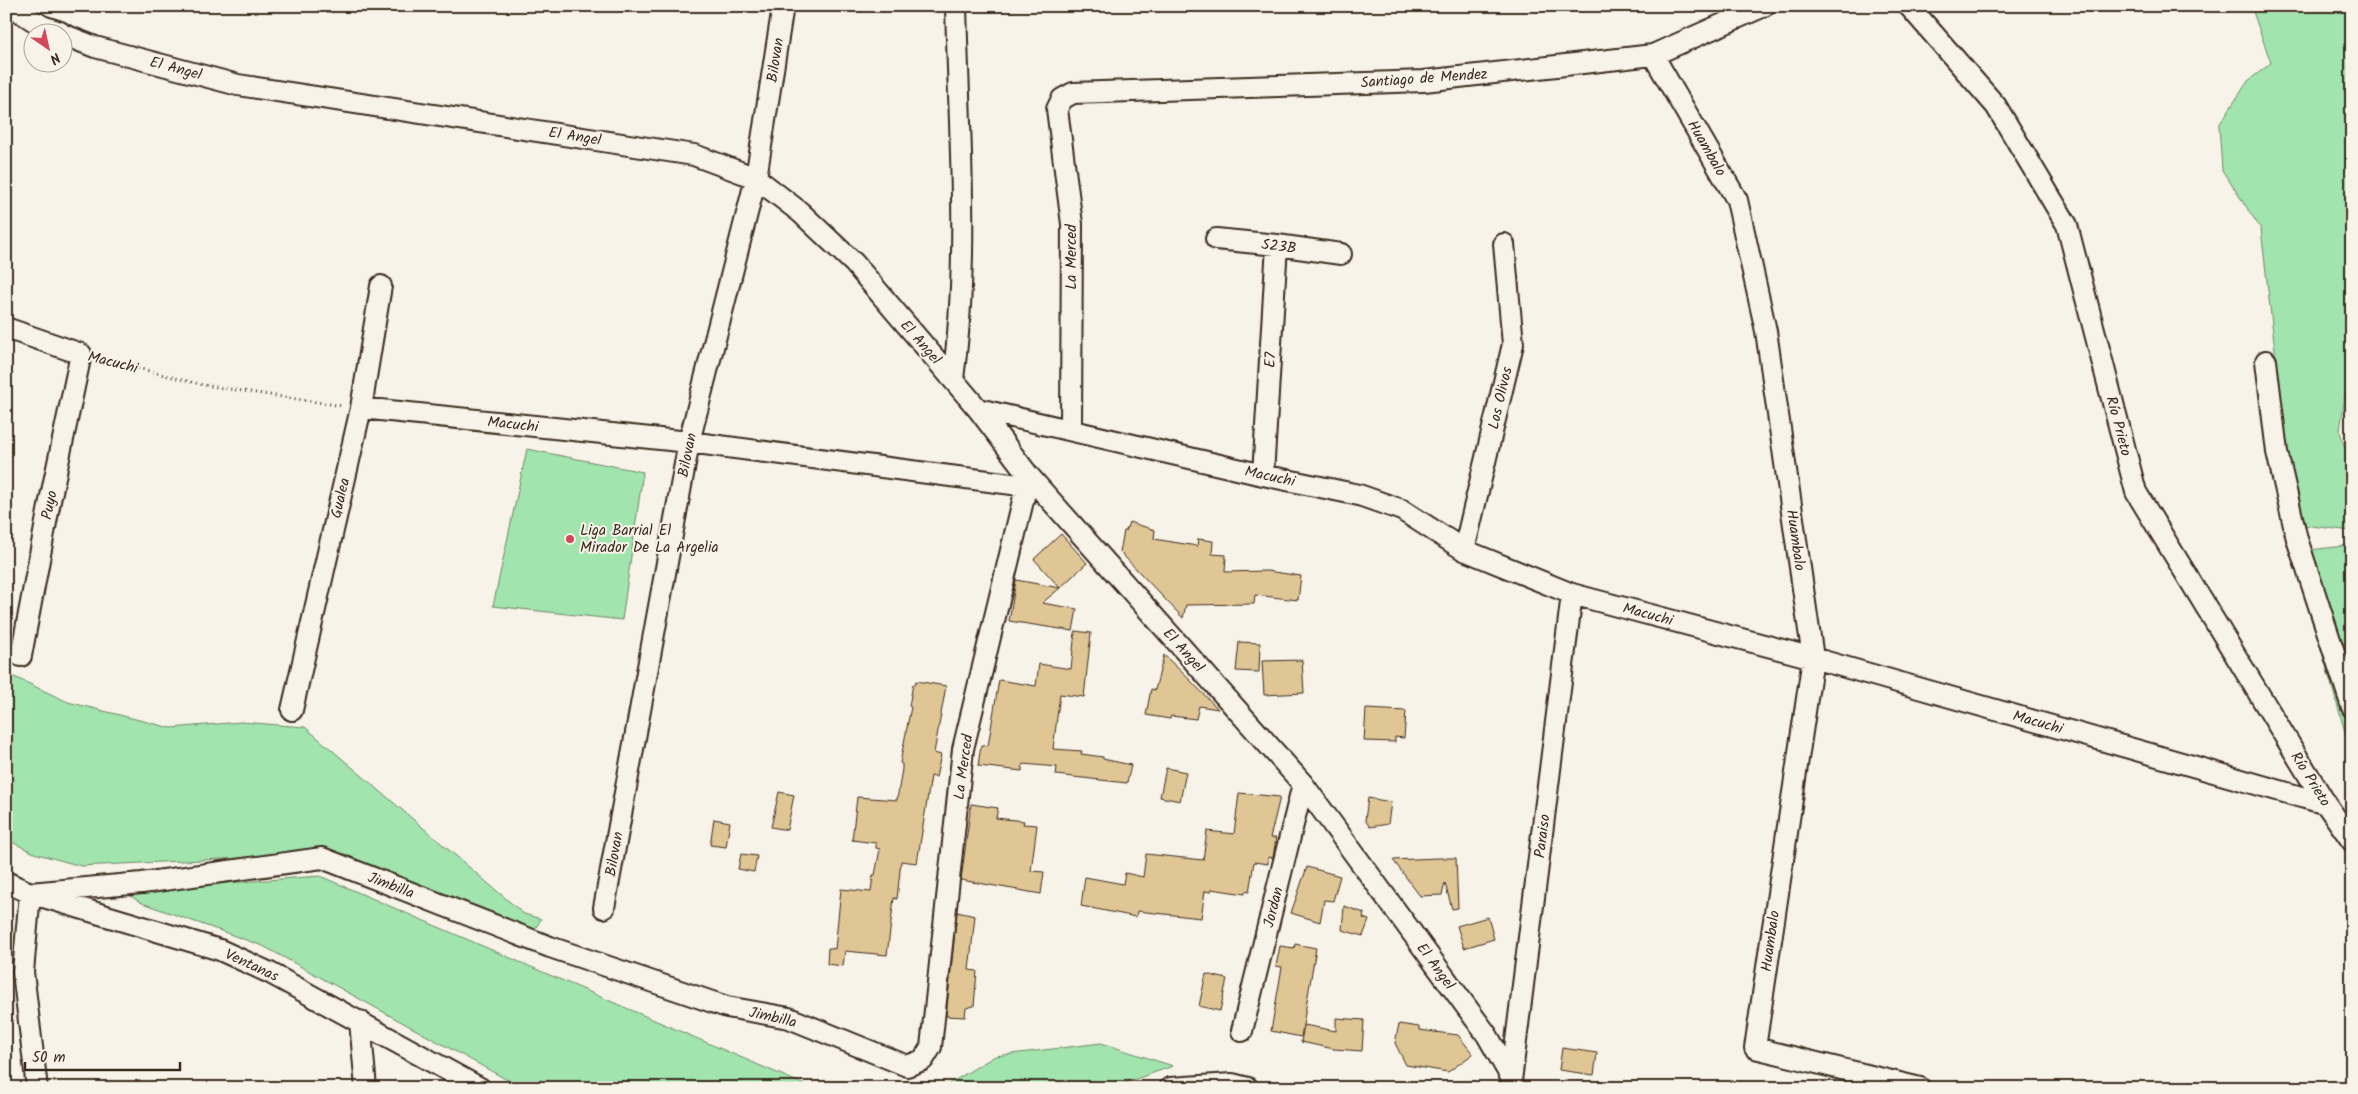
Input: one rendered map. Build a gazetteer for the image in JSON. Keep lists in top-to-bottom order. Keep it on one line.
{"streets":{"street":["Bilovan","El Angel","Santiago de Mendez","Huambalo","S23B","La Merced","E7","Macuchi","Los Olivos","Río Prieto","Gualea","Puyo","Paraiso","Jimbilla","Jordan","Ventanas"]},"crossings":[["Bilovan","El Angel"],["Bilovan","Macuchi"],["El Angel","La Merced"],["El Angel","Macuchi"],["El Angel","Paraiso"],["El Angel","Jordan"],["Santiago de Mendez","Huambalo"],["Santiago de Mendez","La Merced"],["Huambalo","Macuchi"],["S23B","E7"],["La Merced","Macuchi"],["La Merced","Jimbilla"],["E7","Macuchi"],["Macuchi","Los Olivos"],["Macuchi","Río Prieto"],["Macuchi","Gualea"],["Macuchi","Puyo"],["Macuchi","Paraiso"],["Jimbilla","Ventanas"]],"places":["Liga Barrial El Mirador De La Argelia"],"scale_bar":"50 m","north":"bottom right"}
